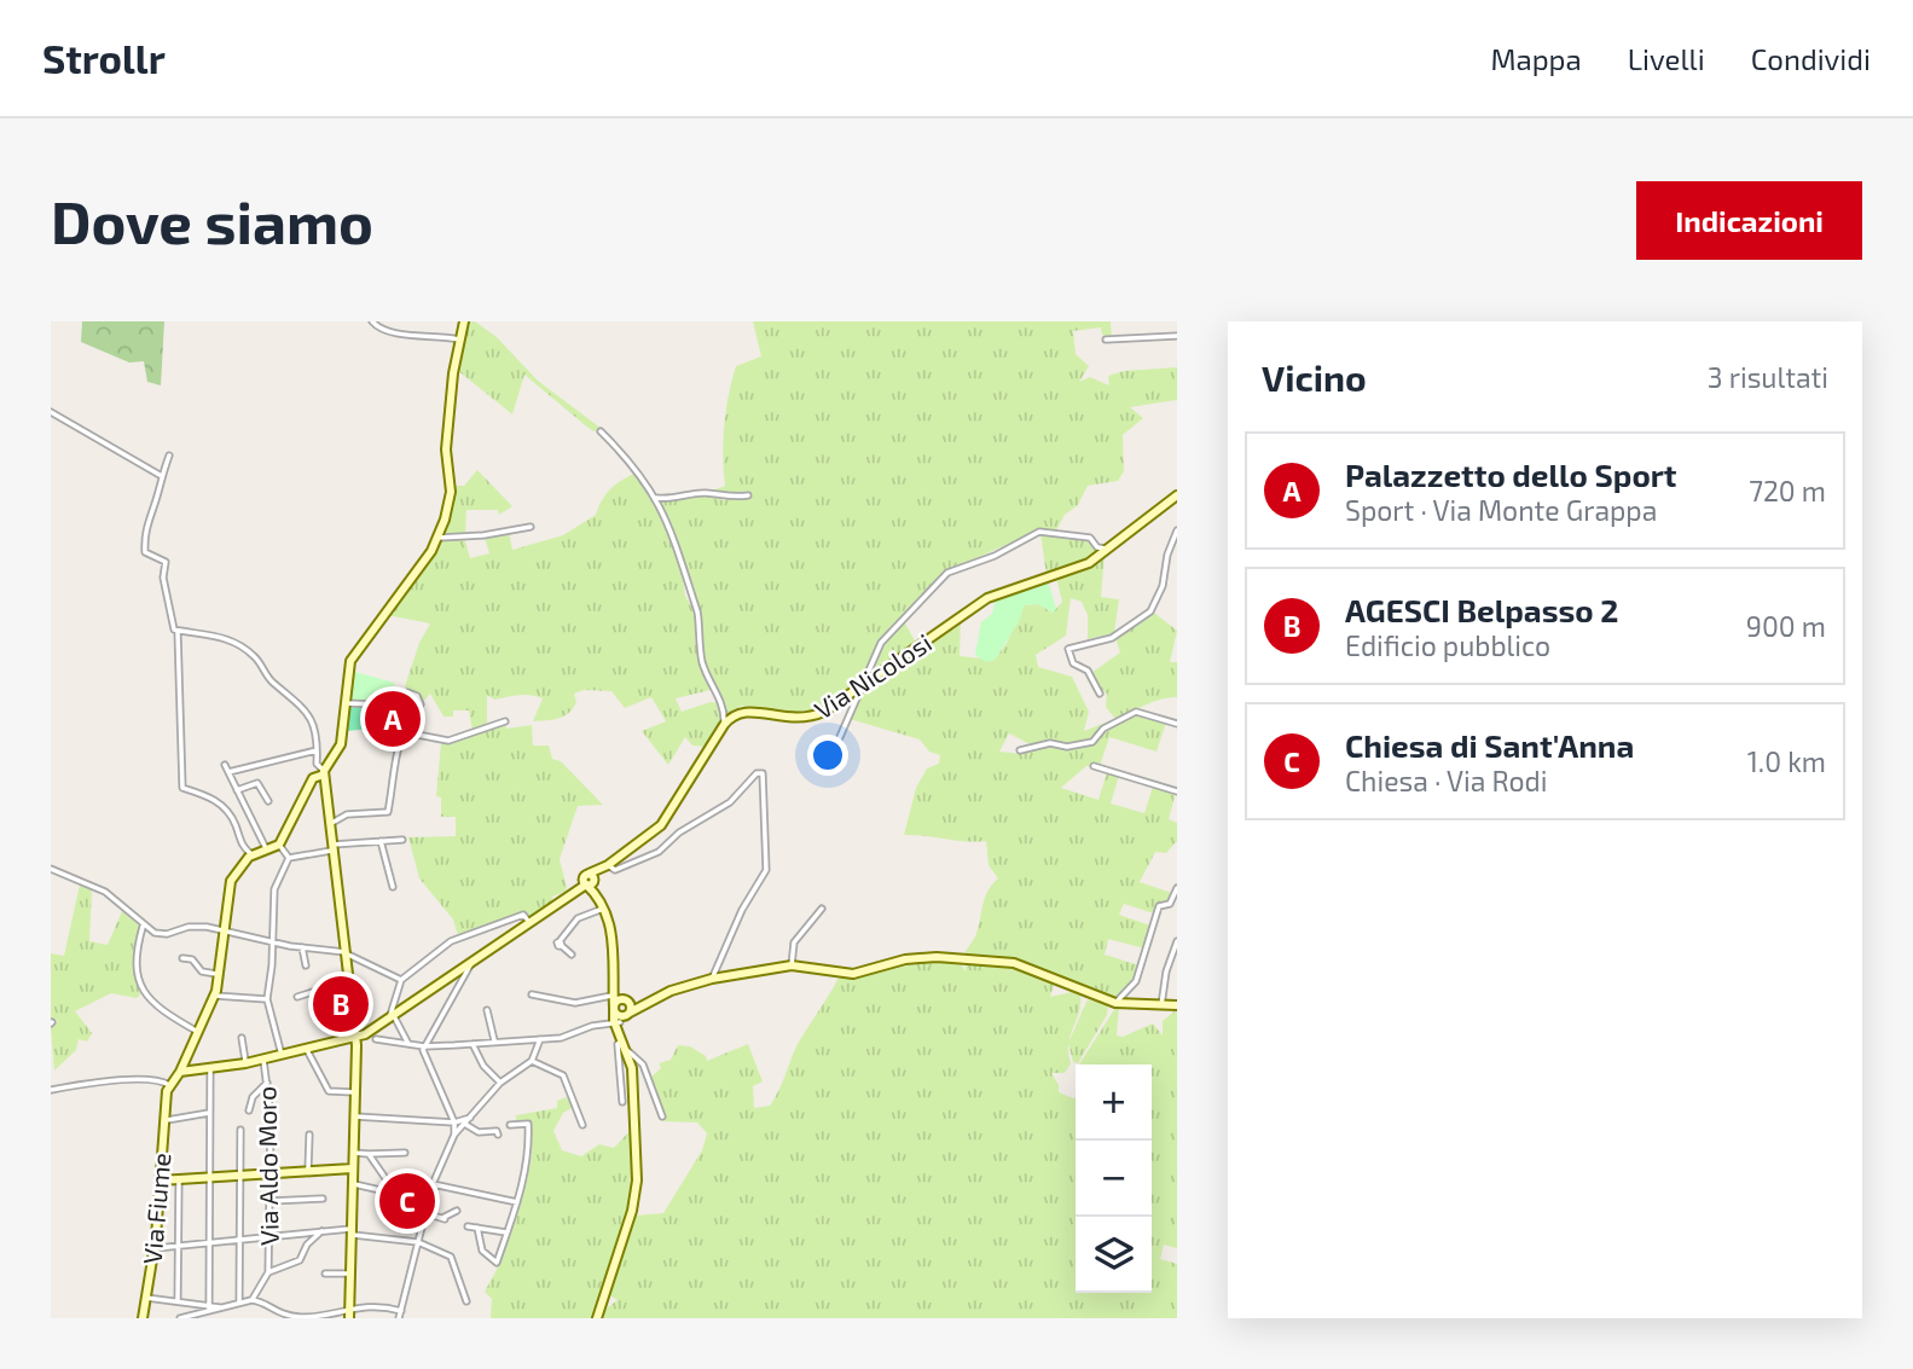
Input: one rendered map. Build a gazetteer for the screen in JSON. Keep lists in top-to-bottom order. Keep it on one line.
{"streets":{"street":["Via Nicolosi","Via Aldo Moro","Via Fiume"]},"page":{"header":"Strollr","nav":["Mappa","Livelli","Condividi"],"buttons":"Indicazioni","title":"Dove siamo","heading":["Vicino","3 risultati"],"list":[{"mark":"A","name":"Palazzetto dello Sport","note":"Sport · Via Monte Grappa","value":"720 m"},{"mark":"B","name":"AGESCI Belpasso 2","note":"Edificio pubblico","value":"900 m"},{"mark":"C","name":"Chiesa di Sant'Anna","note":"Chiesa · Via Rodi","value":"1.0 km"}],"pins":["A","B","C"],"map_buttons":["+","−"]}}
